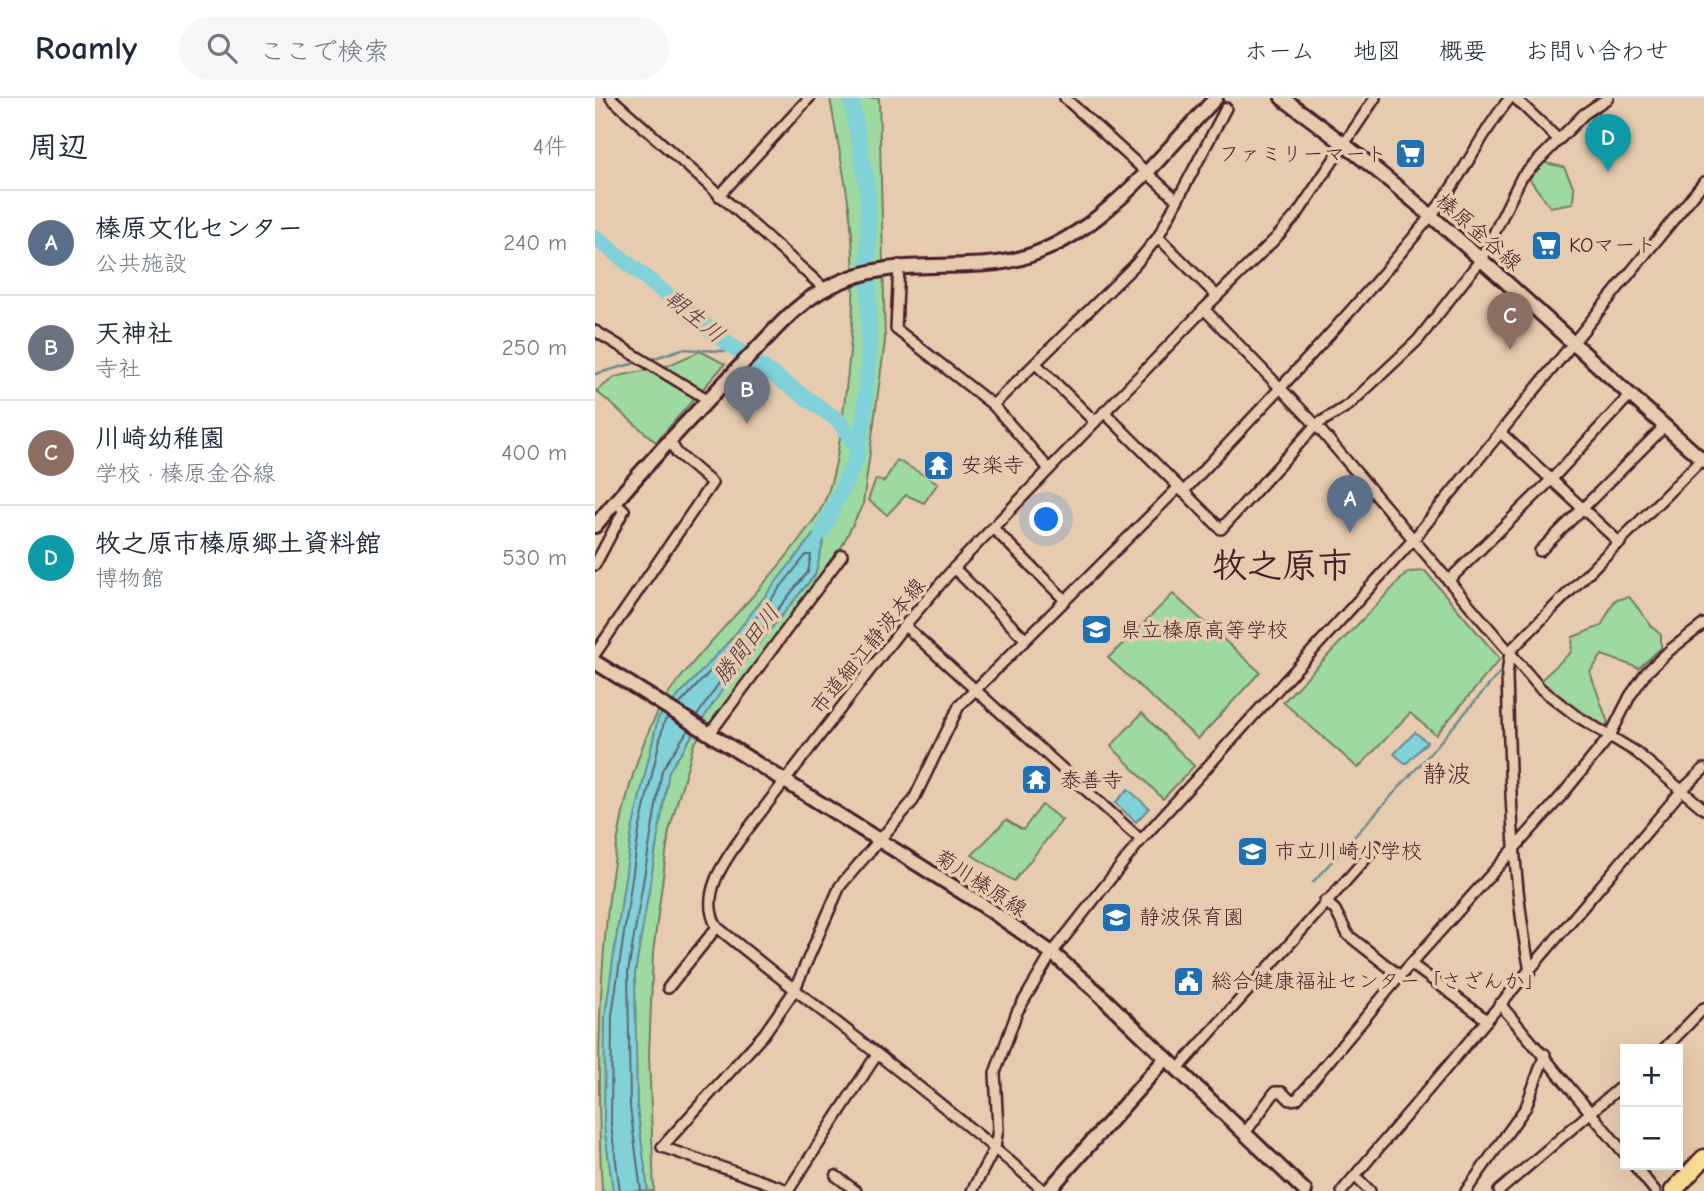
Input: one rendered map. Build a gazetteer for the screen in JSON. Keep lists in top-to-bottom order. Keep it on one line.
{"streets":{"main road":["榛原金谷線","菊川榛原線"],"street":["市道細江静波本線"]},"crossings":[["榛原金谷線","市道細江静波本線"],["市道細江静波本線","菊川榛原線"]],"districts":["牧之原市","静波"],"water":["朝生川","勝間田川"],"places":{"supermarket":["ファミリーマート","KOマート"],"temple":["安楽寺","泰善寺"],"school or university":["県立榛原高等学校","市立川崎小学校","静波保育園"],"public building":["総合健康福祉センター「さざんか」"]},"page":{"header":"Roamly","search":"ここで検索","nav":["ホーム","地図","概要","お問い合わせ"],"heading":["周辺","4件"],"pins":["D","C","B","A"],"list":[{"mark":"A","name":"榛原文化センター","note":"公共施設","value":"240 m"},{"mark":"B","name":"天神社","note":"寺社","value":"250 m"},{"mark":"C","name":"川崎幼稚園","note":"学校 · 榛原金谷線","value":"400 m"},{"mark":"D","name":"牧之原市榛原郷土資料館","note":"博物館","value":"530 m"}],"map_buttons":["+","−"]}}
